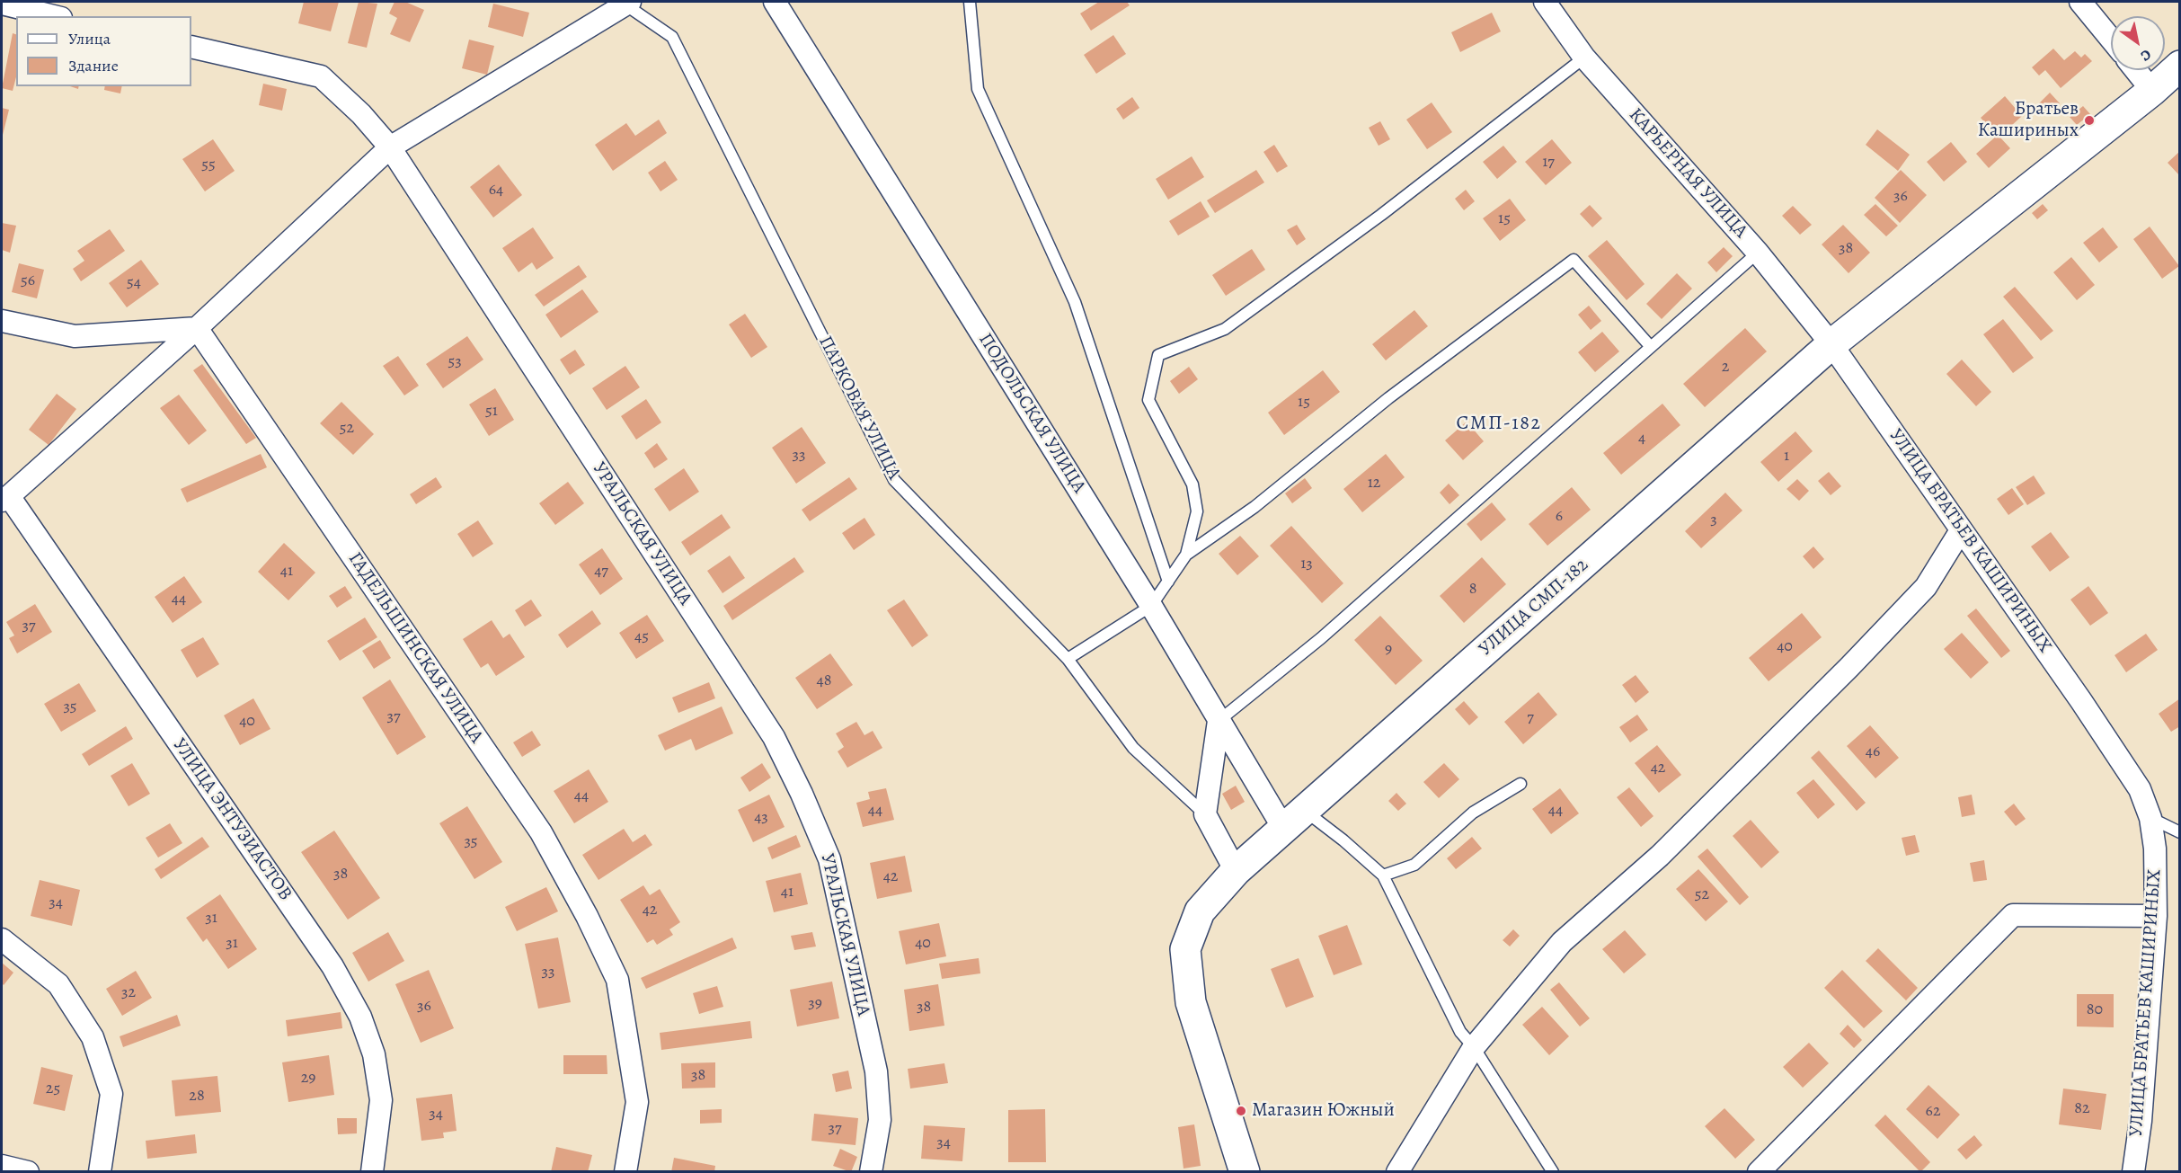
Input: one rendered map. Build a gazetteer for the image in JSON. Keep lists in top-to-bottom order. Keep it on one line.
{"streets":{"street":["КАРЬЕРНАЯ УЛИЦА","ПОДОЛЬСКАЯ УЛИЦА","УРАЛЬСКАЯ УЛИЦА","УЛИЦА БРАТЬЕВ КАШИРИНЫХ","УЛИЦА СМП-182","ГАДЕЛЬШИНСКАЯ УЛИЦА","УЛИЦА ЭНТУЗИАСТОВ"],"lane":["ПАРКОВАЯ УЛИЦА"]},"crossings":[["КАРЬЕРНАЯ УЛИЦА","УЛИЦА БРАТЬЕВ КАШИРИНЫХ"],["КАРЬЕРНАЯ УЛИЦА","УЛИЦА СМП-182"],["ПОДОЛЬСКАЯ УЛИЦА","УЛИЦА СМП-182"],["УЛИЦА БРАТЬЕВ КАШИРИНЫХ","УЛИЦА СМП-182"]],"districts":["СМП-182"],"places":["Братьев Кашириных","Магазин Южный"],"house_numbers":["17","55","64","36","15","38","56","54","53","2","15","51","52","4","33","1","12","6","3","13","41","47","8","44","37","45","40","9","48","35","37","7","40","46","42","44","44","44","43","35","38","42","41","52","34","42","31","31","40","33","32","39","36","38","80","38","29","25","28","82","62","34","37","34"],"legend":["Улица","Здание"],"north":"bottom right"}
